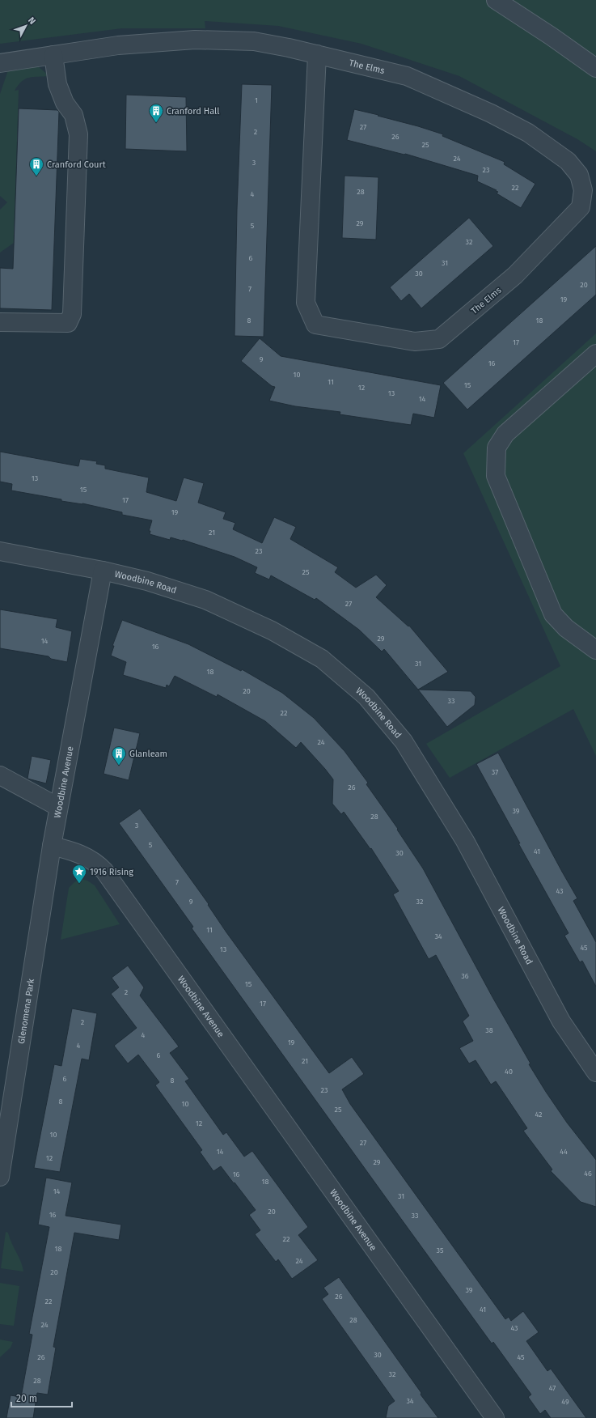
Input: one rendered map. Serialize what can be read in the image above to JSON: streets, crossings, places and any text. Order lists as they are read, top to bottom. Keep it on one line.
{"streets":{"street":["The Elms","Woodbine Road","Woodbine Avenue","Glenomena Park"]},"crossings":[["Woodbine Road","Woodbine Avenue"],["Woodbine Avenue","Glenomena Park"]],"places":{"building":["Cranford Hall","Cranford Court","Glanleam"],"place":["1916 Rising"]},"house_numbers":["1","27","2","26","25","24","3","23","22","28","4","29","5","32","6","31","30","20","7","19","8","18","17","9","16","10","11","15","12","13","14","13","15","17","19","21","23","25","27","29","14","16","31","18","20","33","22","24","37","26","39","28","3","5","41","30","7","43","9","32","11","34","45","13","36","15","2","17","2","38","4","19","4","6","21","40","6","8","23","8","10","25","42","12","10","27","14","44","12","29","46","16","18","14","31","20","16","33","22","18","35","24","20","39","26","22","41","28","24","43","30","26","45","32","28","47","34","49"],"scale_bar":"20 m","north":"top right"}
